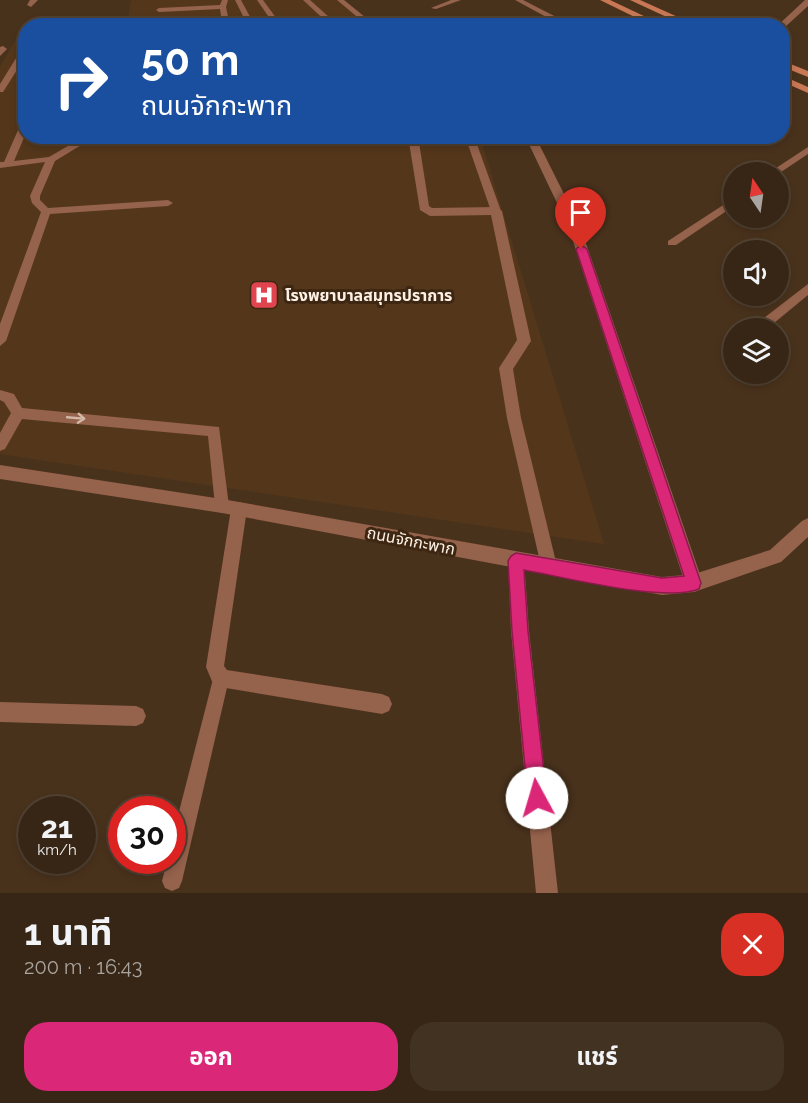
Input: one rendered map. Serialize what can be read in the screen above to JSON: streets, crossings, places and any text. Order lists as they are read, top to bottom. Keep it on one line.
{"streets":{"street":["ถนนจักกะพาก"]},"places":{"hospital":["โรงพยาบาลสมุทรปราการ"]},"north":"top","page":{"turn":["50 m","ถนนจักกะพาก"],"speed":"21 km/h","limit":"30","heading":["1 นาที","200 m · 16:43"],"buttons":["ออก","แชร์"]}}
